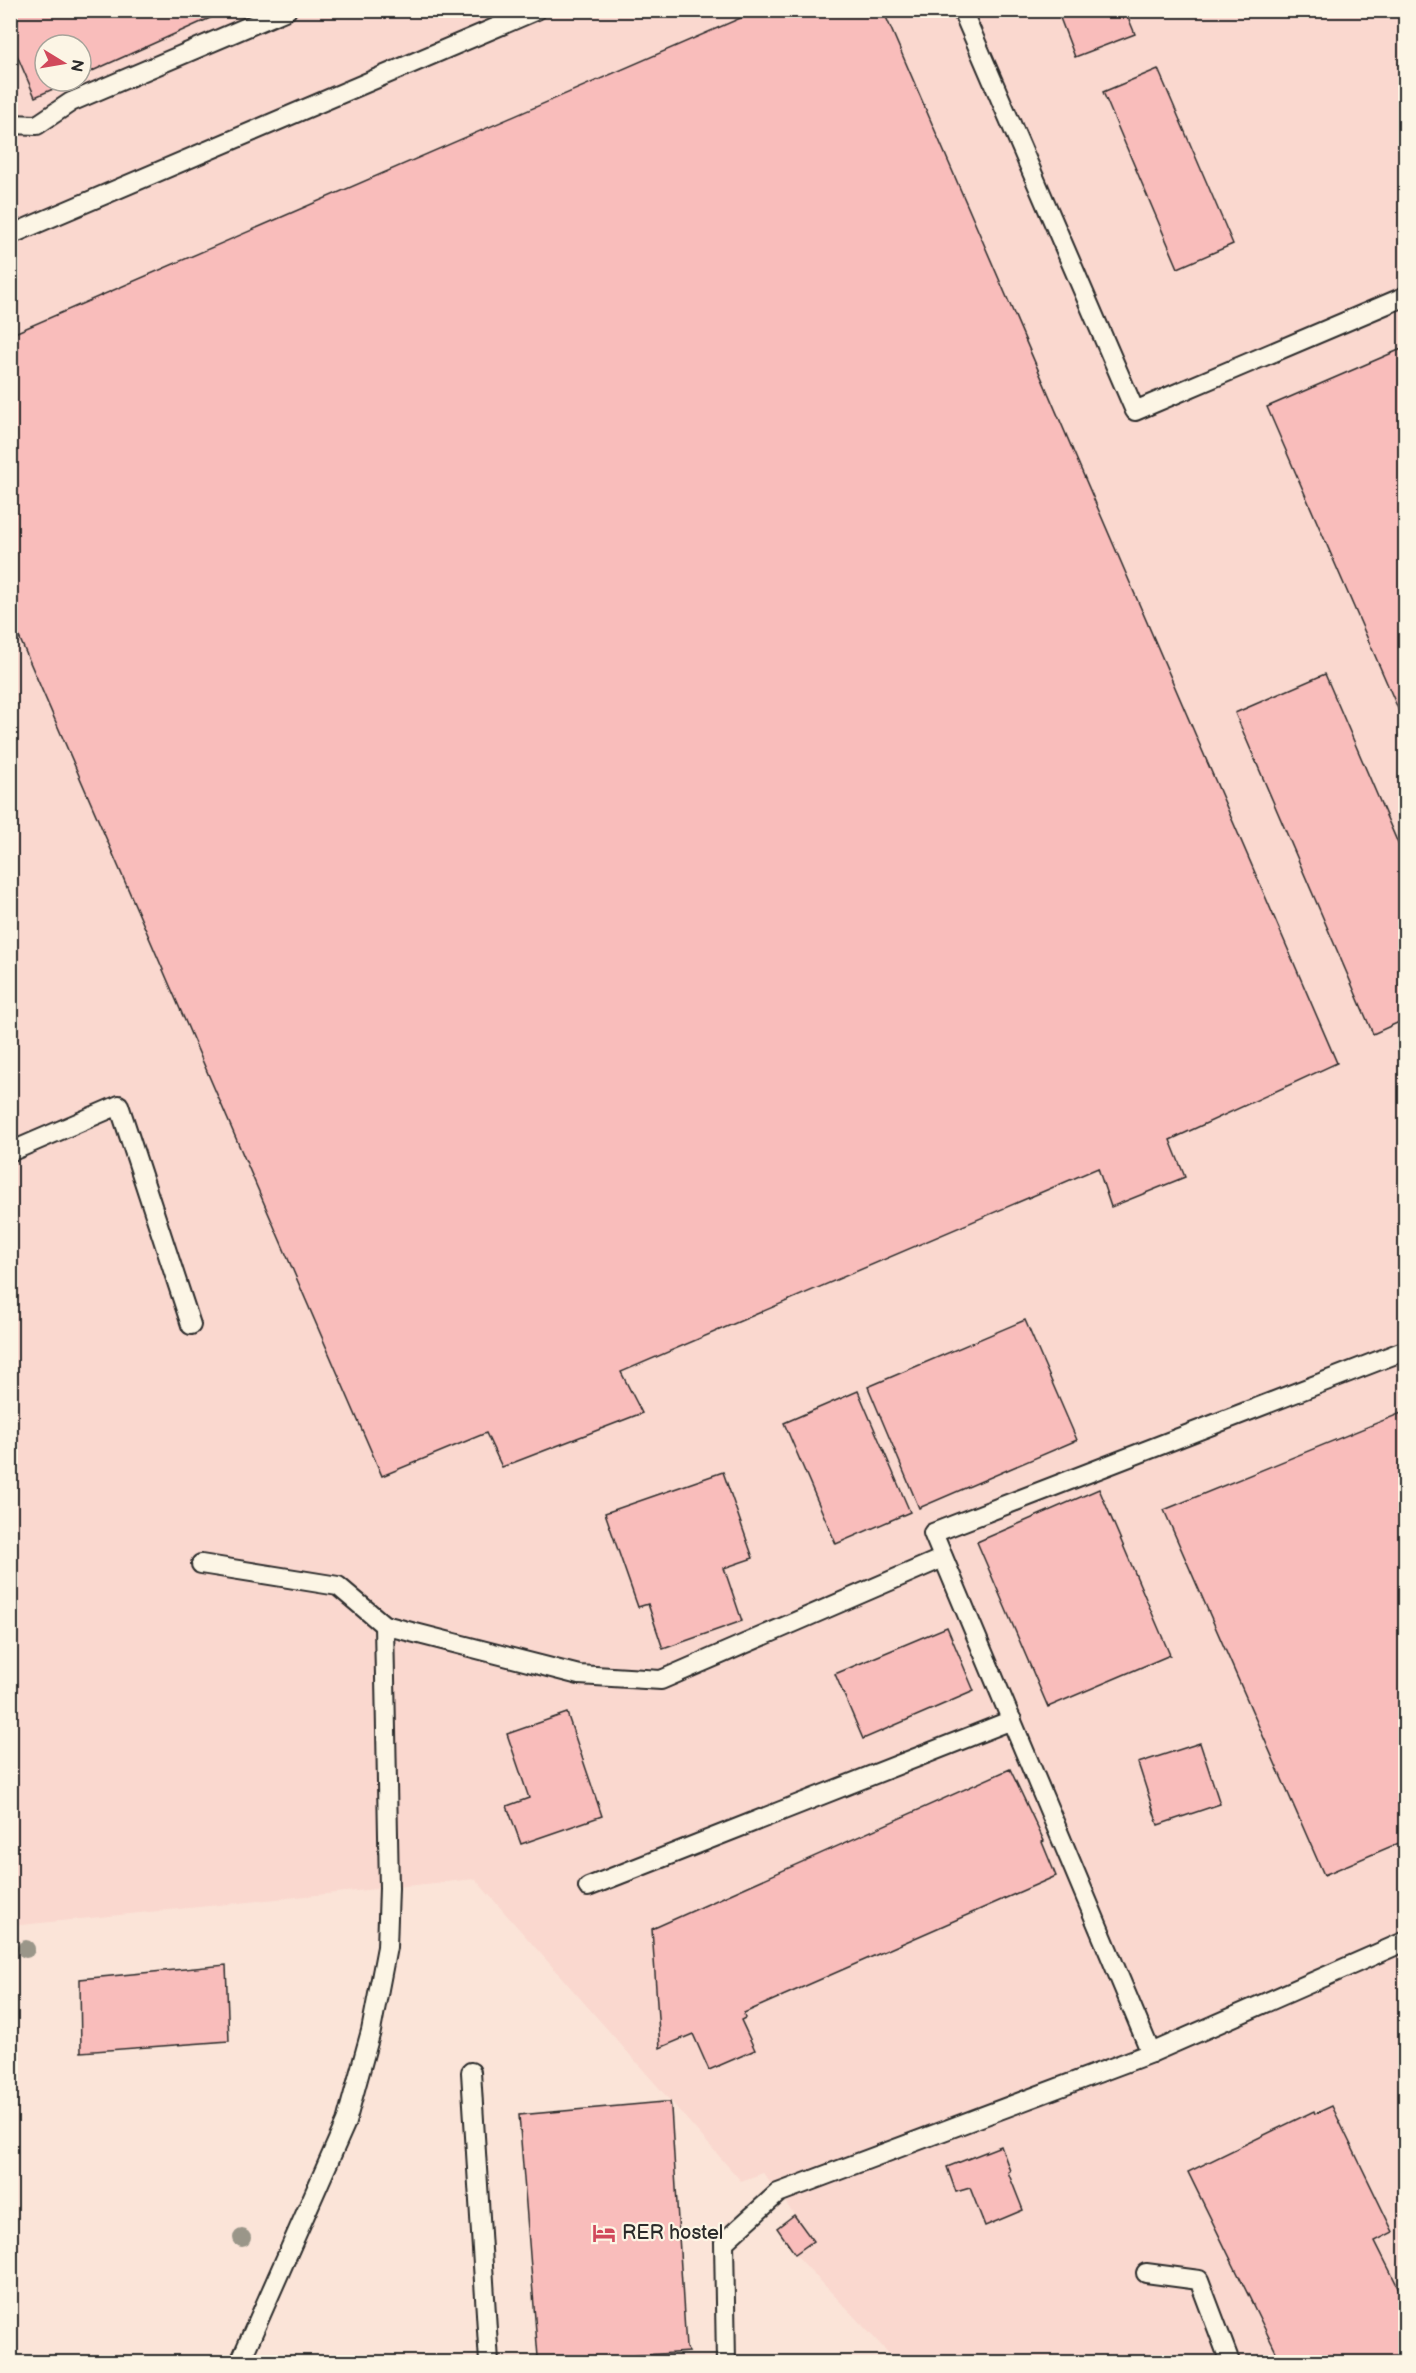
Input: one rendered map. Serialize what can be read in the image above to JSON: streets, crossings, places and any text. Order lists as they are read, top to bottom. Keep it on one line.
{"places":{"hotel":["RER hostel"]},"north":"right"}
